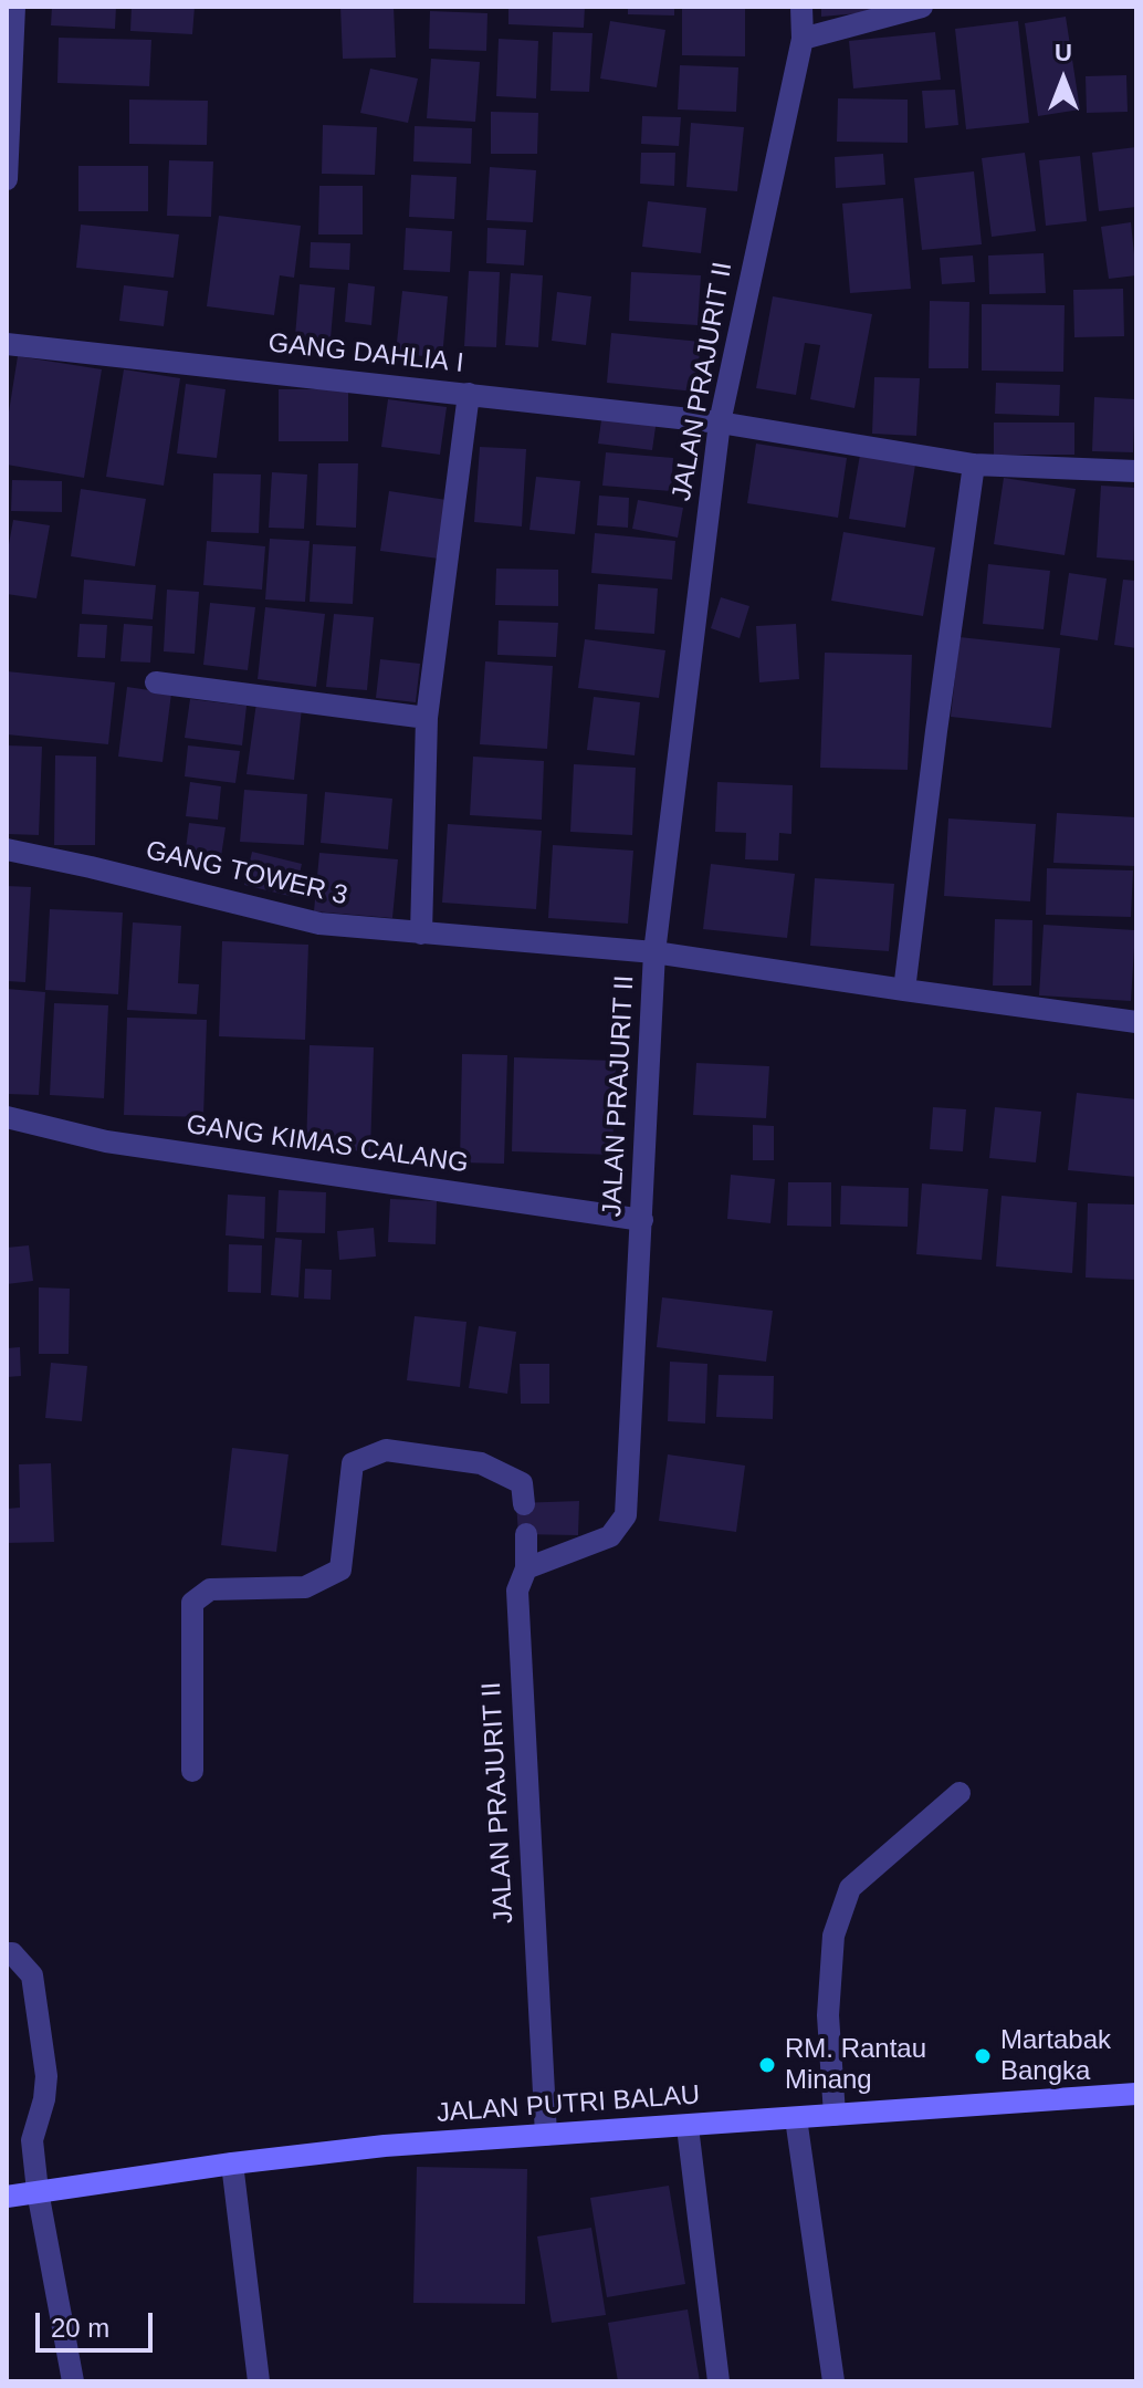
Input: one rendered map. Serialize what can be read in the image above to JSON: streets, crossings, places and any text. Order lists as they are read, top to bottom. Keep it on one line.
{"streets":{"main road":["JALAN PUTRI BALAU"],"street":["GANG DAHLIA I","JALAN PRAJURIT II","GANG TOWER 3","GANG KIMAS CALANG"]},"crossings":[["GANG DAHLIA I","JALAN PRAJURIT II"],["JALAN PRAJURIT II","GANG TOWER 3"],["JALAN PRAJURIT II","GANG KIMAS CALANG"],["JALAN PRAJURIT II","JALAN PUTRI BALAU"]],"places":["Martabak Bangka","RM. Rantau Minang"],"scale_bar":"20 m","north":"top"}
